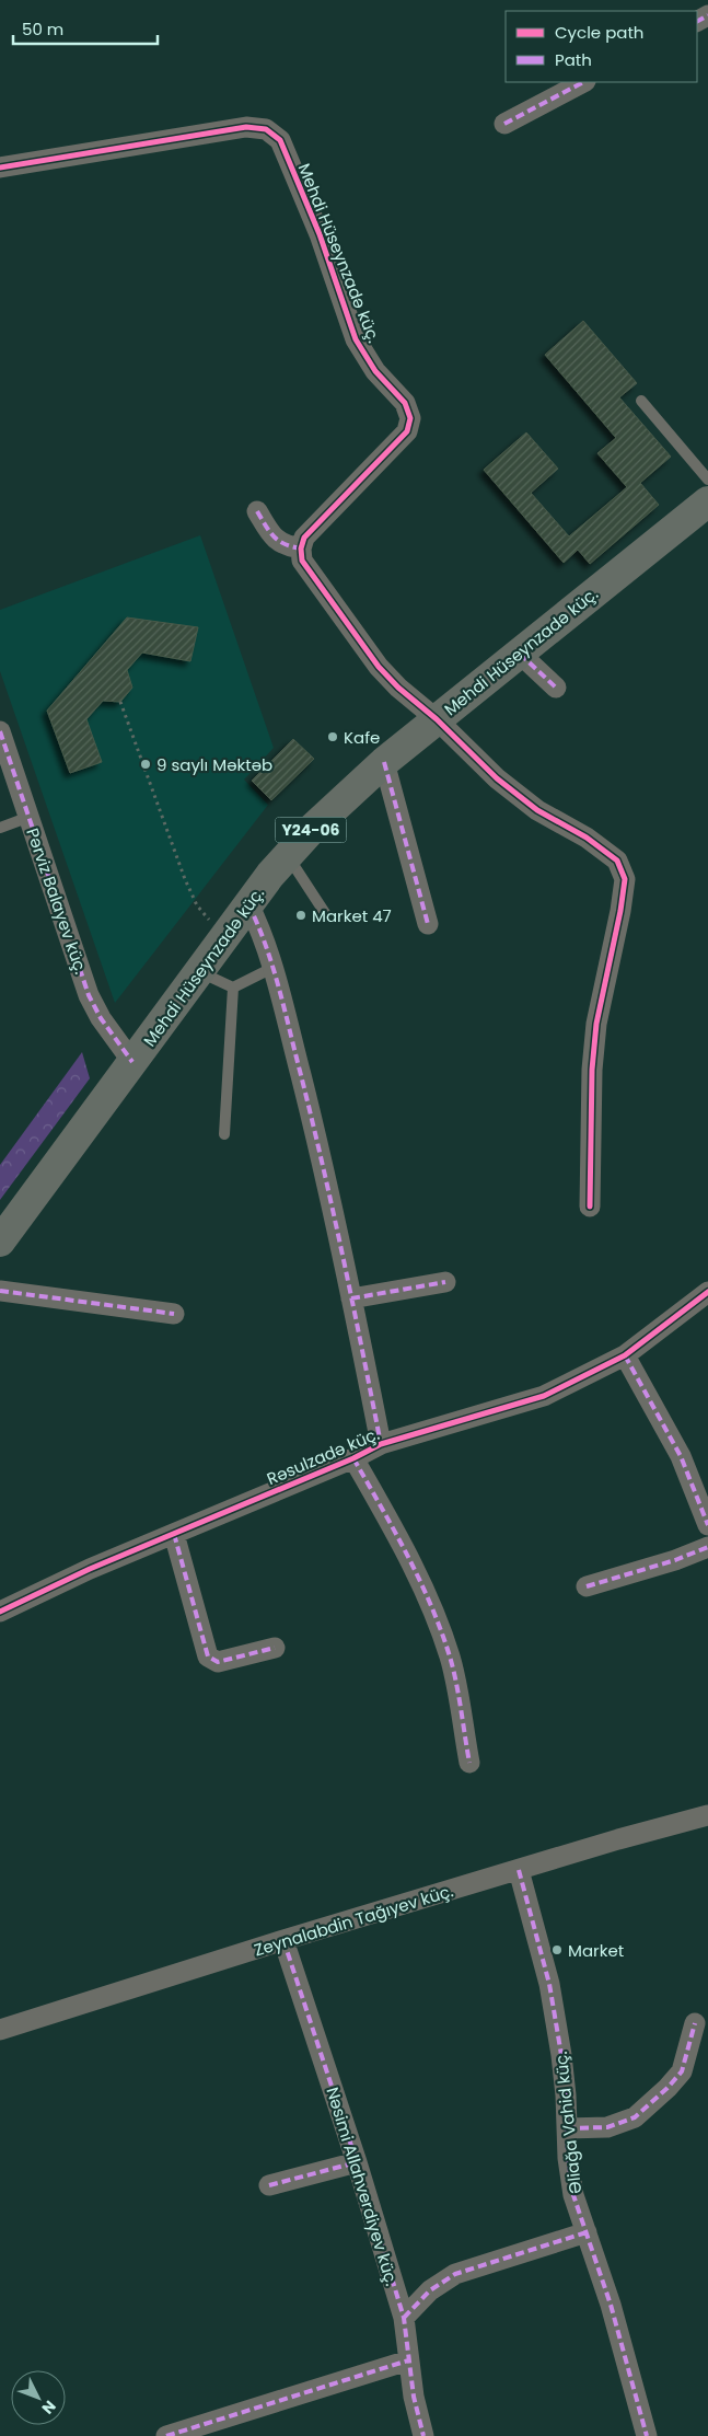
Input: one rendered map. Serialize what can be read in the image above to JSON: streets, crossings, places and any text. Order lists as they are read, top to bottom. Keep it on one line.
{"streets":{"main road":["Mehdi Hüseynzadə küç.","Y24-06"],"street":["Pərviz Balayev küç.","Rəsulzadə küç.","Zeynalabdin Tağıyev küç.","Əliağa Vahid küç.","Nəsimi Allahverdiyev küç."]},"crossings":[["Mehdi Hüseynzadə küç.","Pərviz Balayev küç."],["Zeynalabdin Tağıyev küç.","Əliağa Vahid küç."],["Zeynalabdin Tağıyev küç.","Nəsimi Allahverdiyev küç."]],"places":["Kafe","9 saylı Məktəb","Market 47","Market"],"legend":["Cycle path","Path"],"scale_bar":"50 m","north":"bottom right"}
